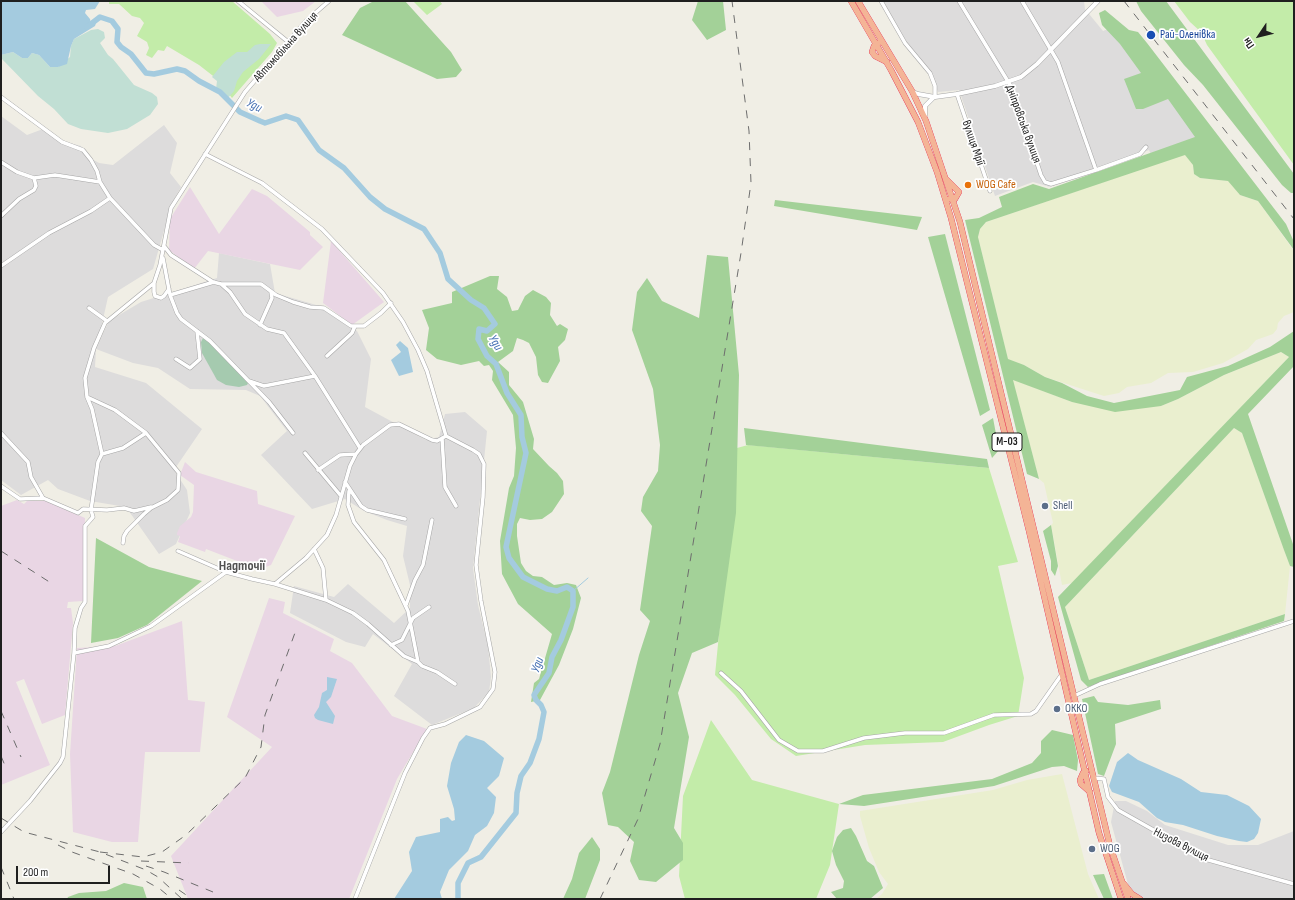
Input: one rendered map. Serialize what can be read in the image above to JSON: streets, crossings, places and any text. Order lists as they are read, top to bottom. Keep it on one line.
{"streets":{"highway":["М-03"],"street":["Автомобільна вулиця","Дніпровська вулиця","вулиця Мрії","Низова вулиця"]},"crossings":[["М-03","Низова вулиця"]],"districts":["Надточії"],"water":["Уди"],"places":["Рай-Оленівка","WOG Cafe","Shell","ОККО","WOG"],"scale_bar":"200 m","north":"bottom left"}
